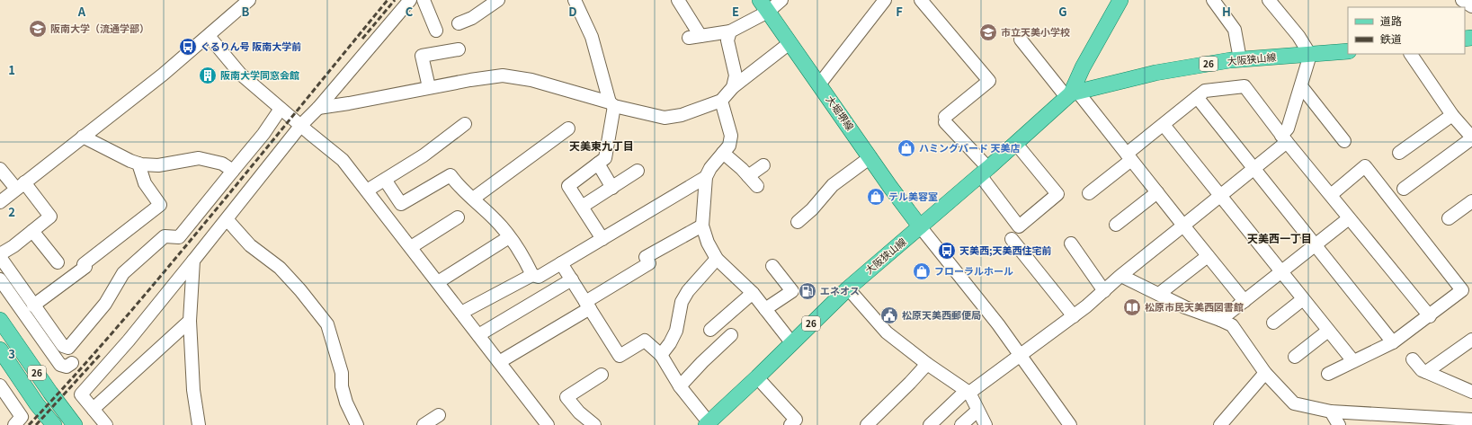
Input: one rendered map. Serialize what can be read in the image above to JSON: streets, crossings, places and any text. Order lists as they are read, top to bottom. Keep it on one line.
{"streets":{"main road":["大阪狭山線","26","大堀堺線"]},"crossings":[["大阪狭山線","大堀堺線"]],"districts":["天美東九丁目","天美西一丁目"],"places":{"school or university":["阪南大学（流通学部）","市立天美小学校"],"bus stop":["ぐるりん号 阪南大学前","天美西;天美西住宅前"],"building":["阪南大学同窓会館"],"shop":["ハミングバード 天美店","テル美容室","フローラルホール"],"fuel station":["エネオス"],"library":["松原市民天美西図書館"],"public building":["松原天美西郵便局"]},"legend":["道路","鉄道"],"grid":{"columns":["A","B","C","D","E","F","G","H"],"rows":["1","2","3"]}}
